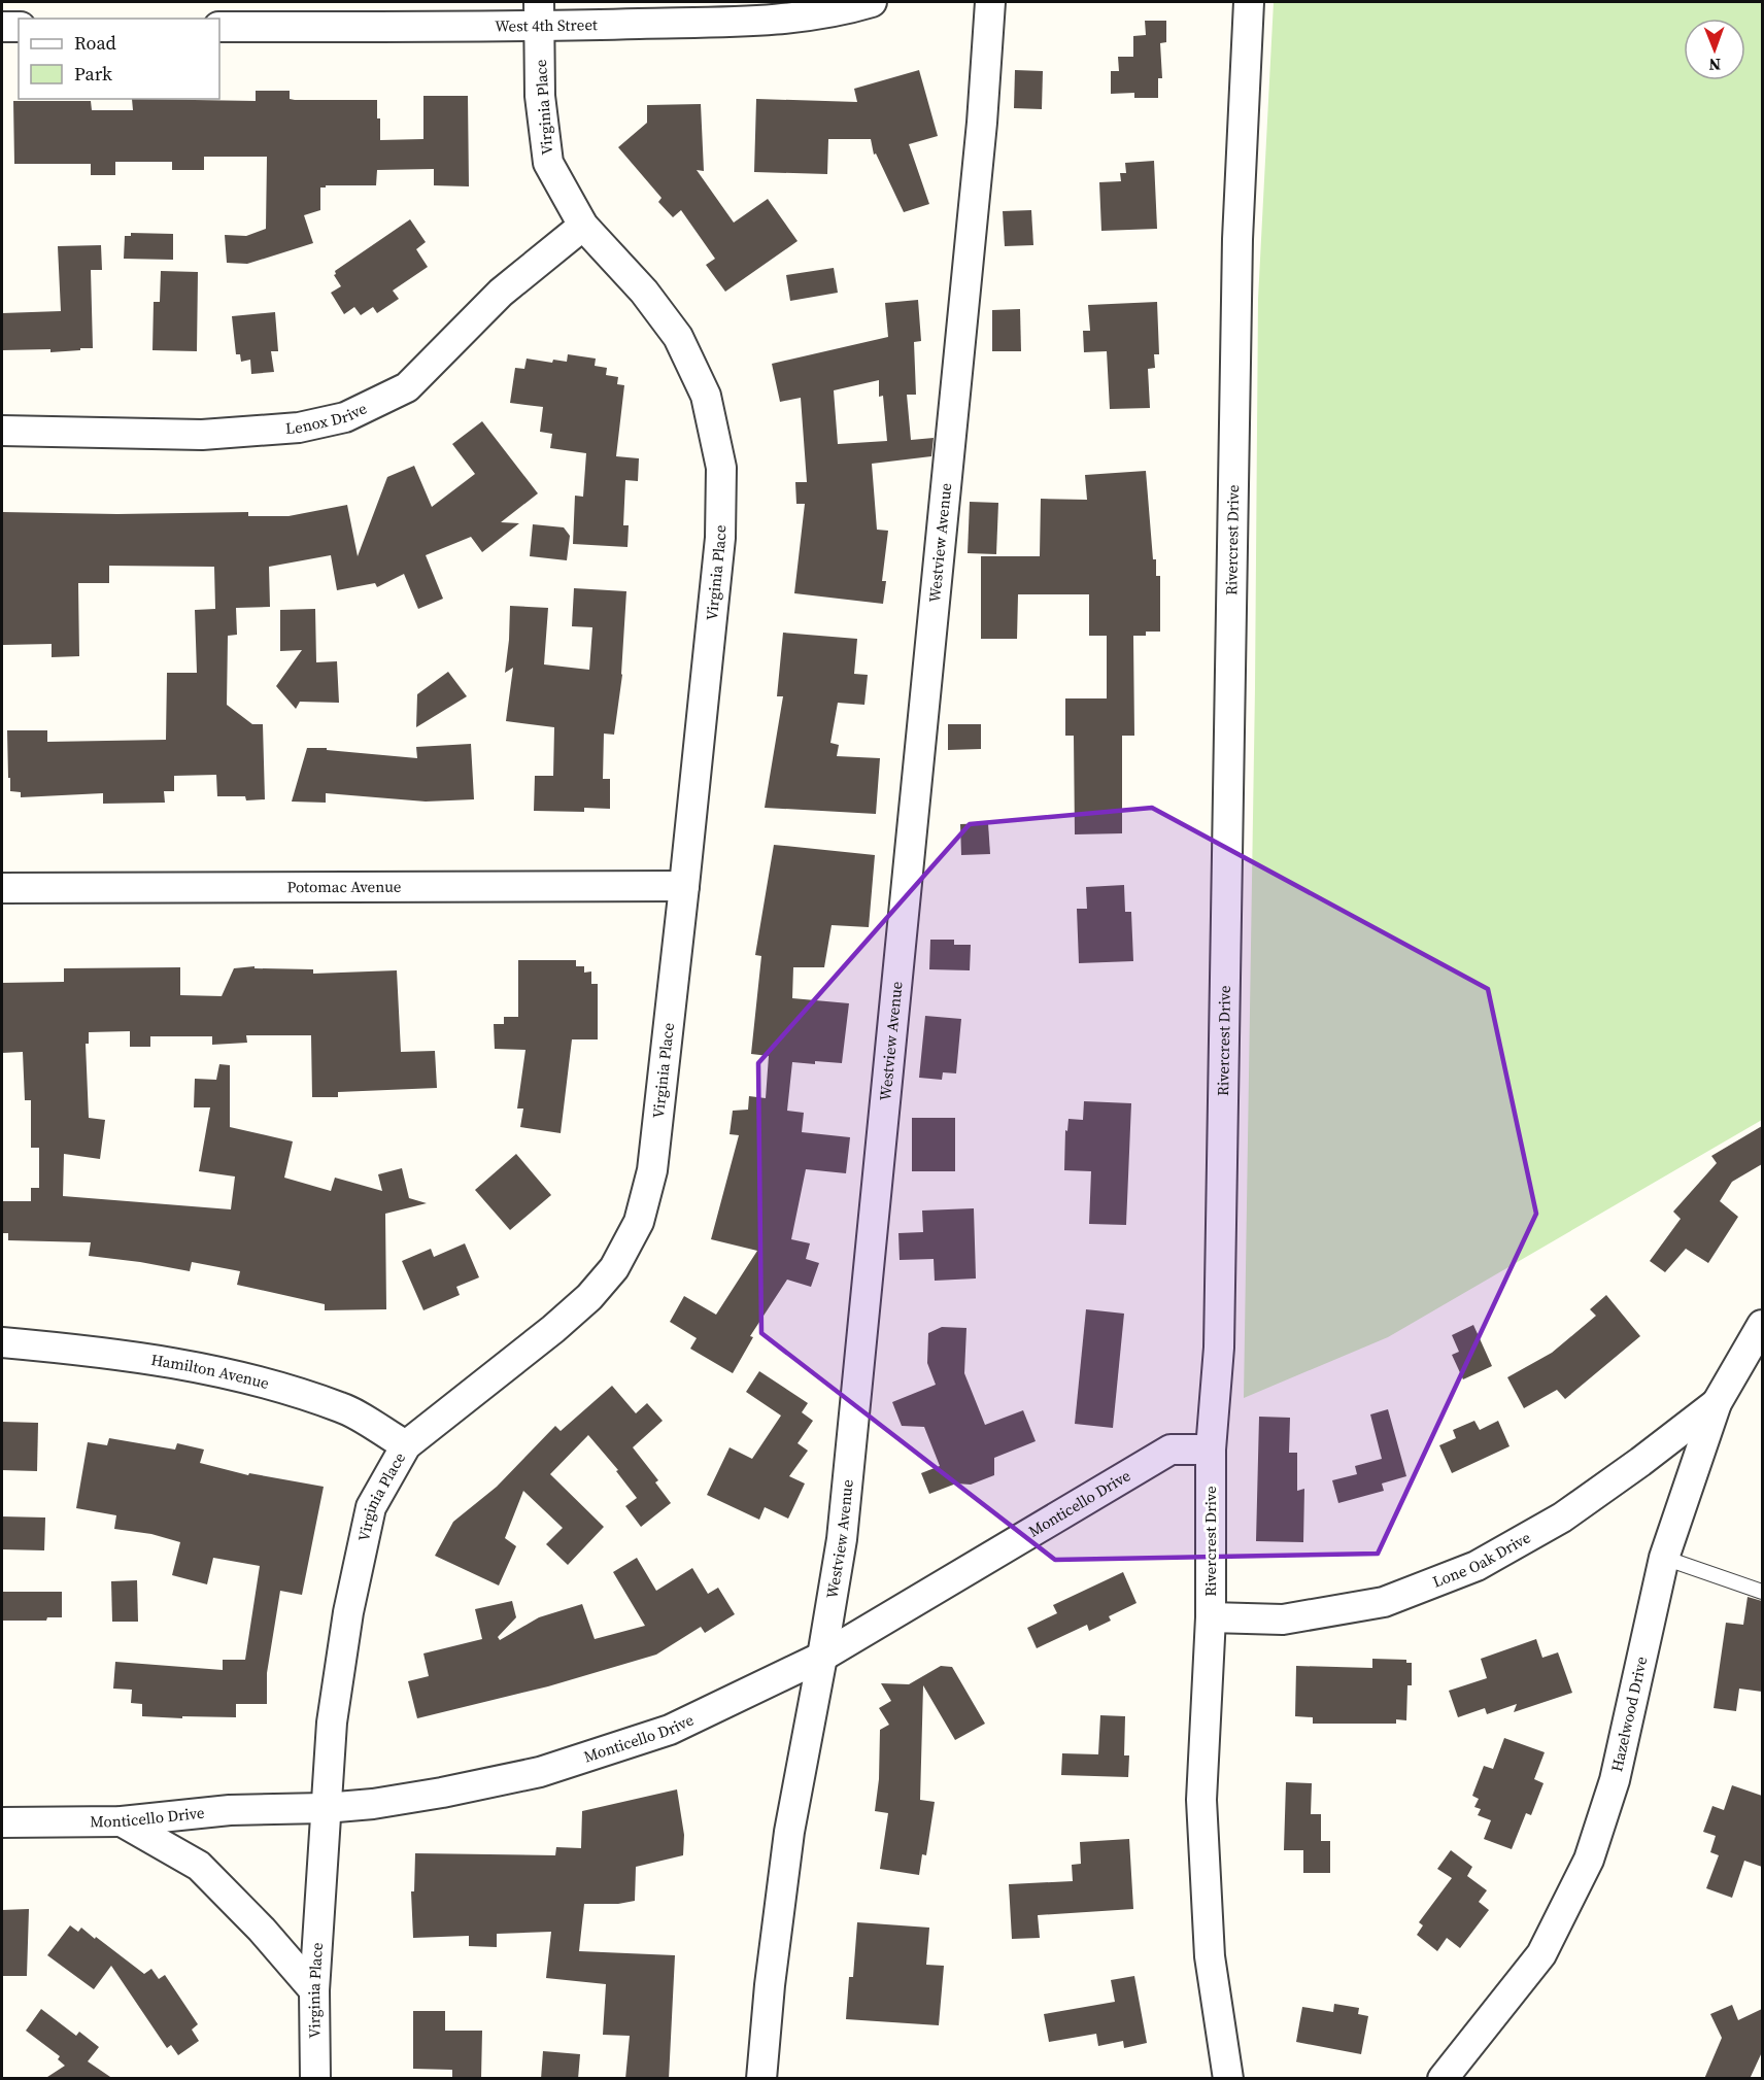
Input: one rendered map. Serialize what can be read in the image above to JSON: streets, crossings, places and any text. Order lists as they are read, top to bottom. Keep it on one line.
{"streets":{"street":["West 4th Street","Virginia Place","Lenox Drive","Rivercrest Drive","Westview Avenue","Potomac Avenue","Hamilton Avenue","Monticello Drive","Lone Oak Drive","Hazelwood Drive"]},"crossings":[["West 4th Street","Virginia Place"],["Virginia Place","Lenox Drive"],["Virginia Place","Potomac Avenue"],["Virginia Place","Hamilton Avenue"],["Virginia Place","Monticello Drive"],["Rivercrest Drive","Monticello Drive"],["Rivercrest Drive","Lone Oak Drive"],["Westview Avenue","Monticello Drive"],["Lone Oak Drive","Hazelwood Drive"]],"legend":["Road","Park"],"north":"bottom"}
